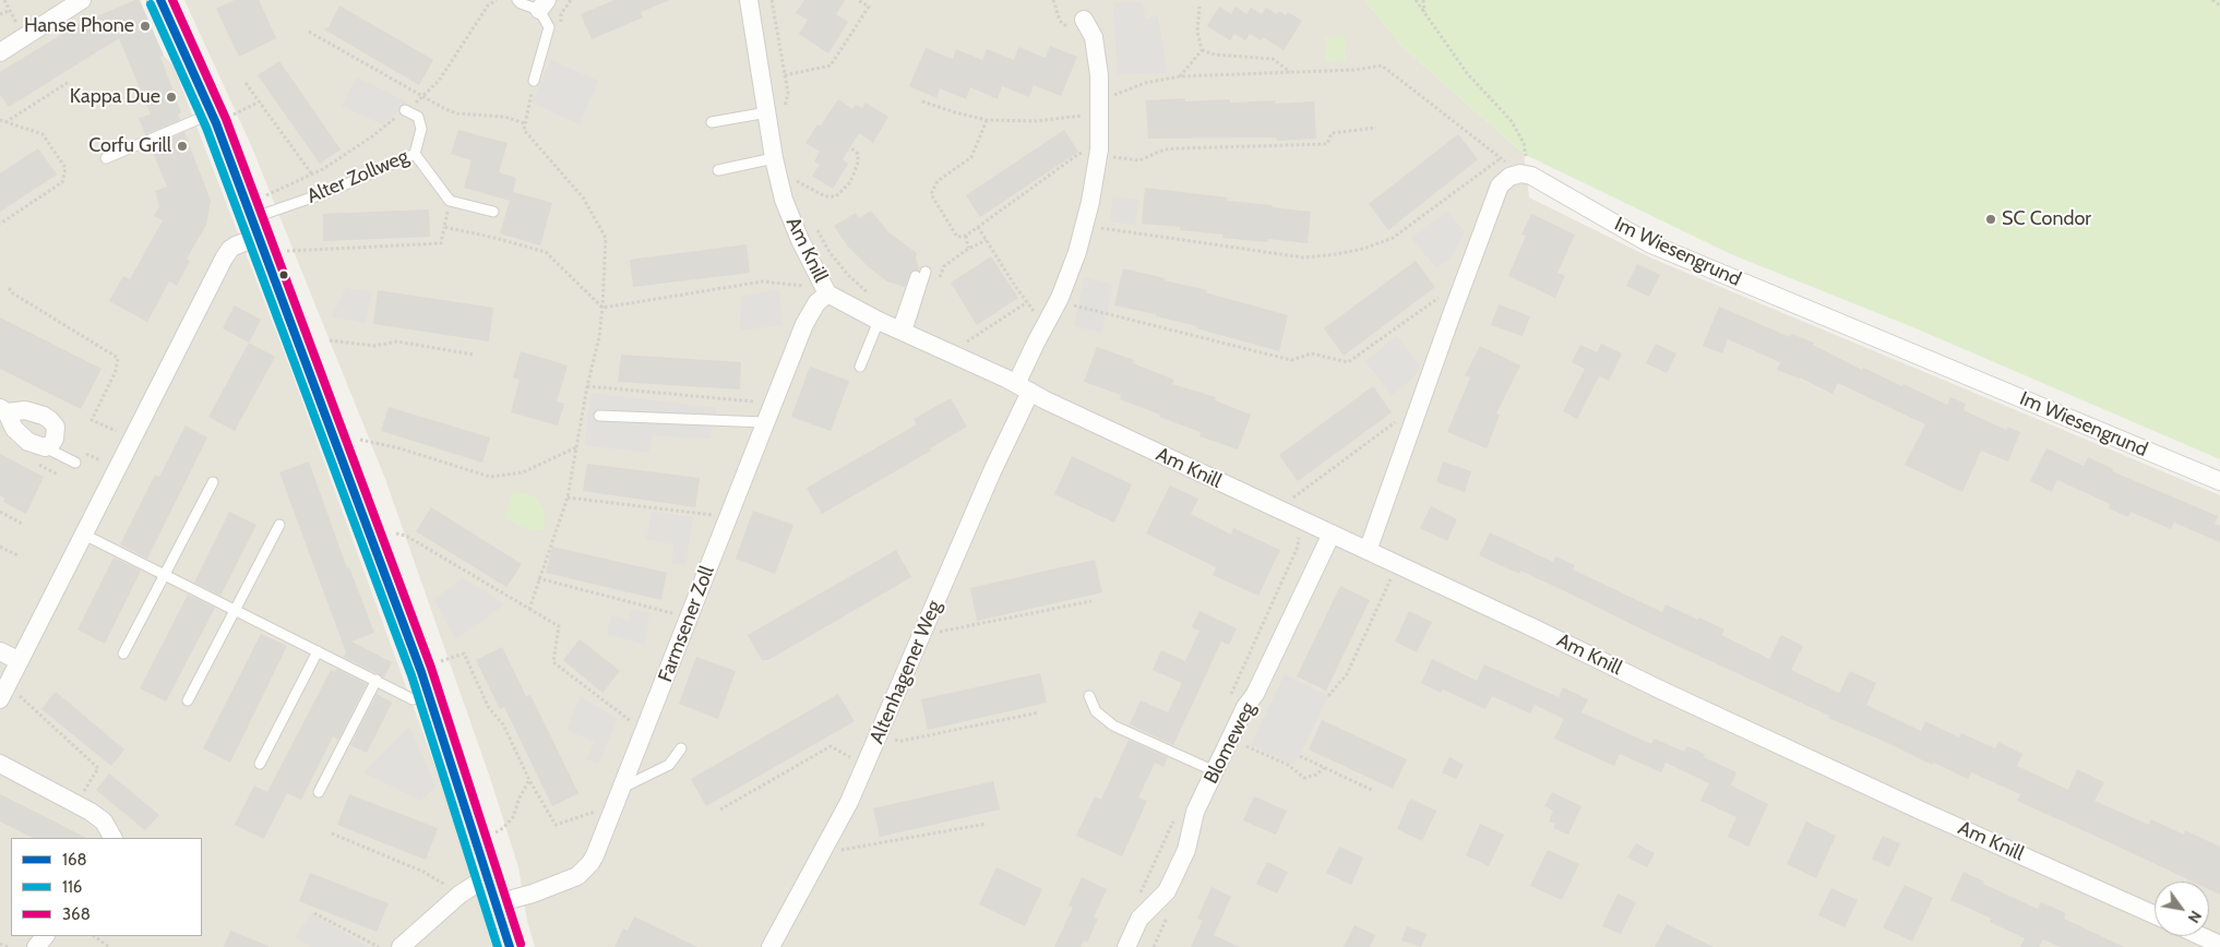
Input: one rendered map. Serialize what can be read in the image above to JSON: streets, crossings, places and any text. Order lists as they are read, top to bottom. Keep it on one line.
{"streets":{"street":["Am Knill","Im Wiesengrund","Farmsener Zoll","Altenhagener Weg","Blomeweg"],"lane":["Alter Zollweg"]},"crossings":[["Am Knill","Farmsener Zoll"],["Am Knill","Altenhagener Weg"],["Am Knill","Blomeweg"]],"places":["Hanse Phone","Kappa Due","Corfu Grill","SC Condor"],"lines":["transit line 168","transit line 368","transit line 116"],"legend":["168","116","368"],"north":"bottom right"}
